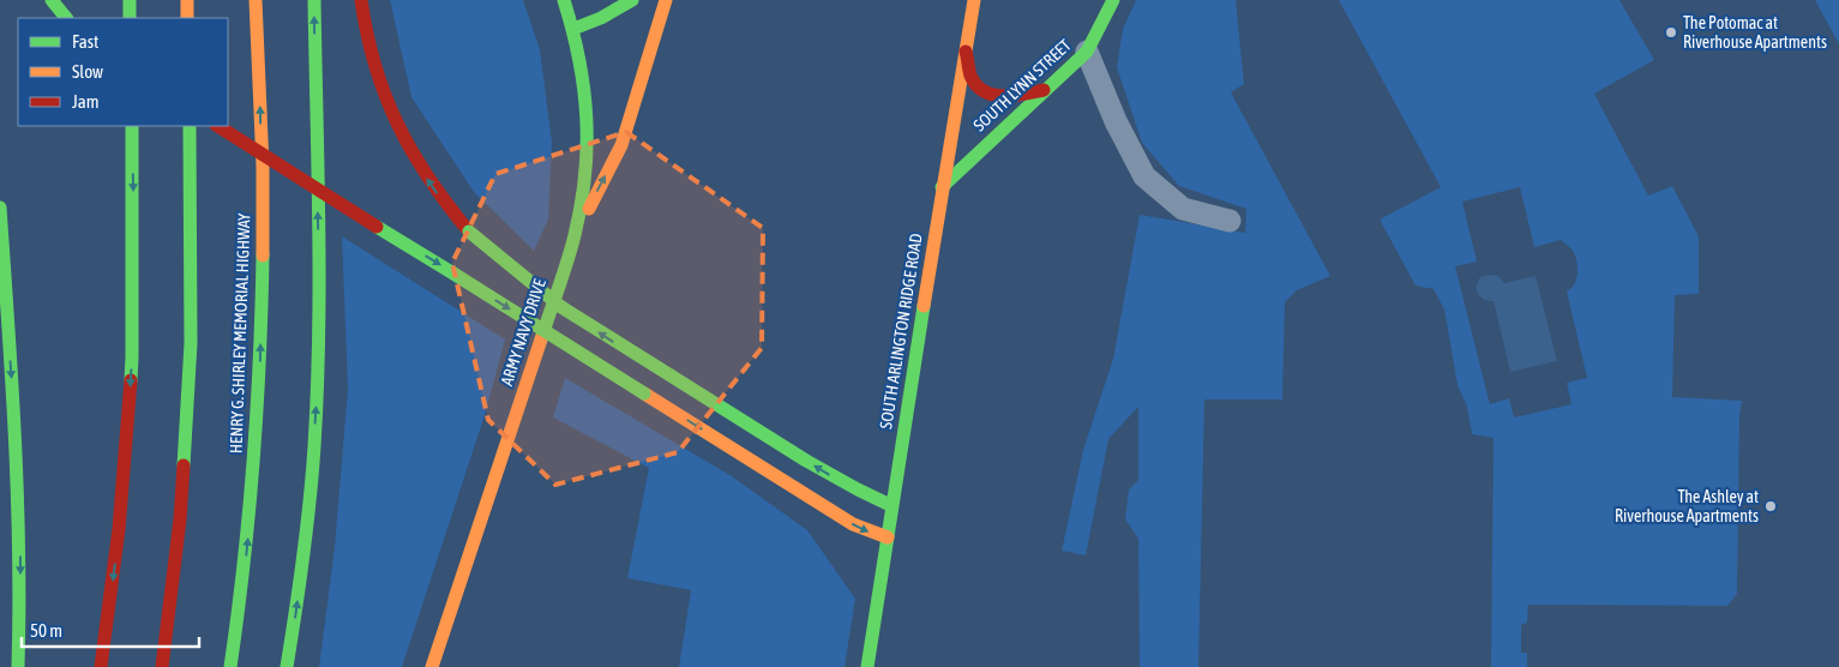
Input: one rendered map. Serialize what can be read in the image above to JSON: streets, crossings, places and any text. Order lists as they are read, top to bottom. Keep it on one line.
{"streets":{"main road":["SOUTH LYNN STREET","SOUTH ARLINGTON RIDGE ROAD","ARMY NAVY DRIVE","HENRY G. SHIRLEY MEMORIAL HIGHWAY"]},"crossings":[["SOUTH LYNN STREET","SOUTH ARLINGTON RIDGE ROAD"]],"places":["The Potomac at Riverhouse Apartments","The Ashley at Riverhouse Apartments"],"legend":["Fast","Slow","Jam"],"scale_bar":"50 m"}
